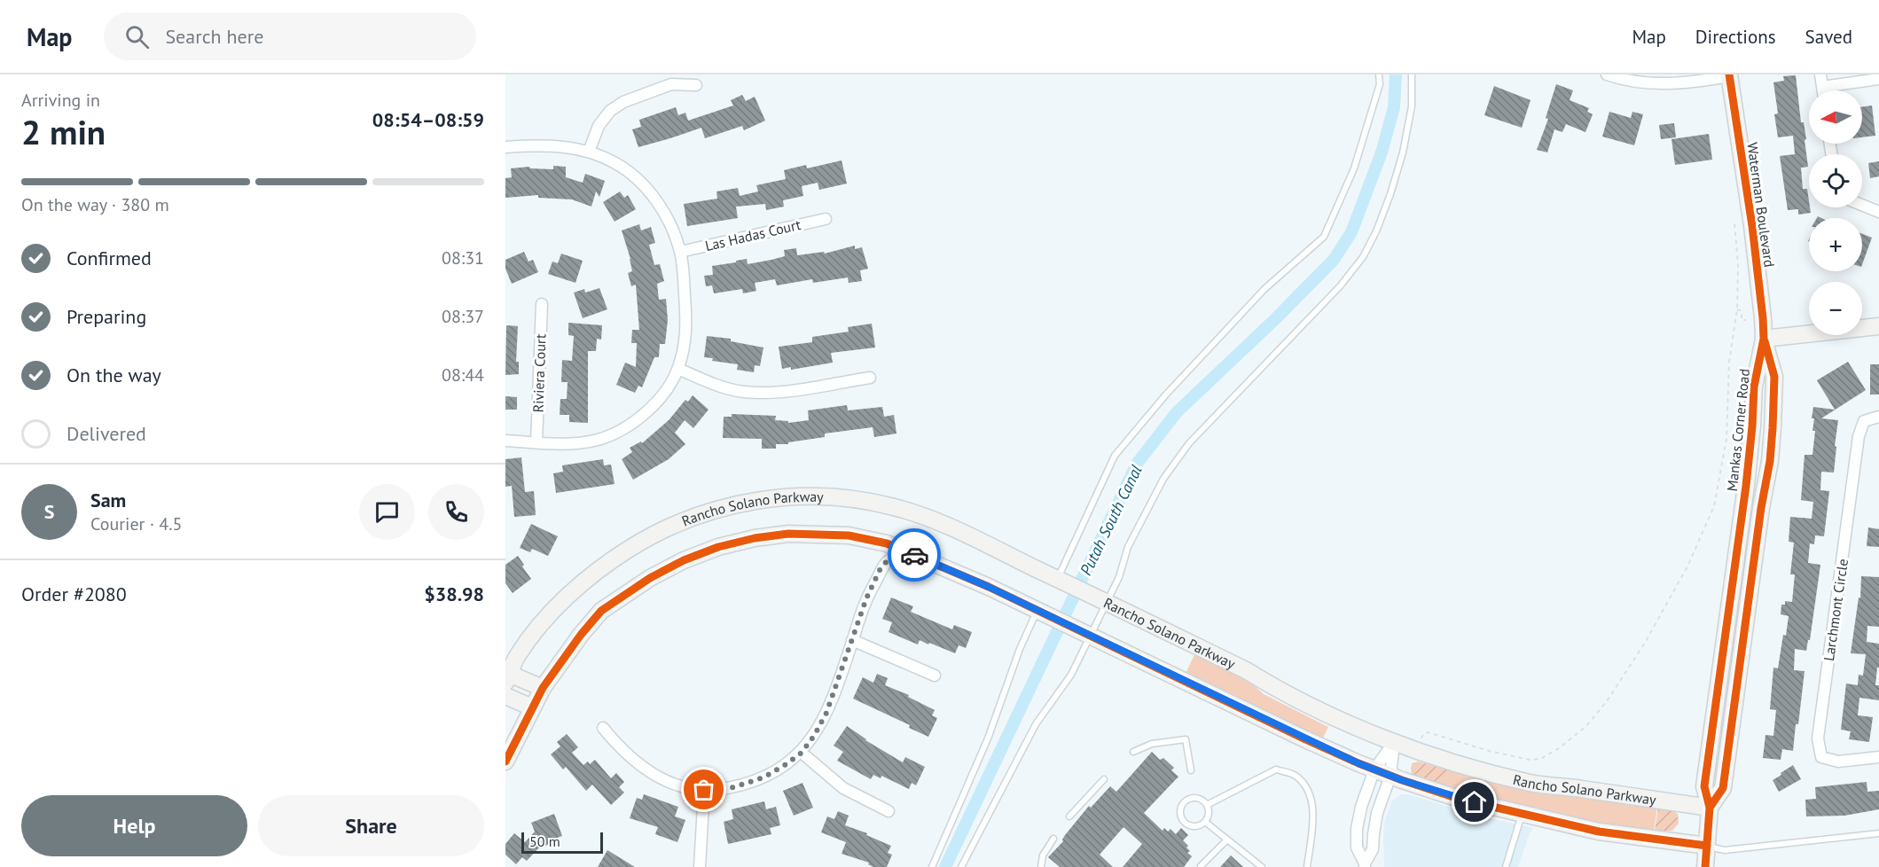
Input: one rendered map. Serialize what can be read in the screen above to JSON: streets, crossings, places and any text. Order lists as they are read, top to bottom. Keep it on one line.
{"streets":{"street":["Waterman Boulevard","Las Hadas Court","Riviera Court","Mankas Corner Road","Rancho Solano Parkway","Larchmont Circle"]},"crossings":[["Waterman Boulevard","Mankas Corner Road"],["Mankas Corner Road","Rancho Solano Parkway"]],"water":["Putah South Canal"],"scale_bar":"50 m","north":"left","page":{"header":"Map","search":"Search here","nav":["Map","Directions","Saved"],"heading":["2 min","Arriving in","08:54–08:59"],"panel":["Sam","Courier · 4.5","Order #2080","$38.98"],"map_buttons":["+","−"],"bar":"On the way · 380 m","list":[["Confirmed","08:31"],["Preparing","08:37"],["On the way","08:44"],"Delivered"],"round":"S","buttons":["Help","Share"],"scale":"50 m"}}
